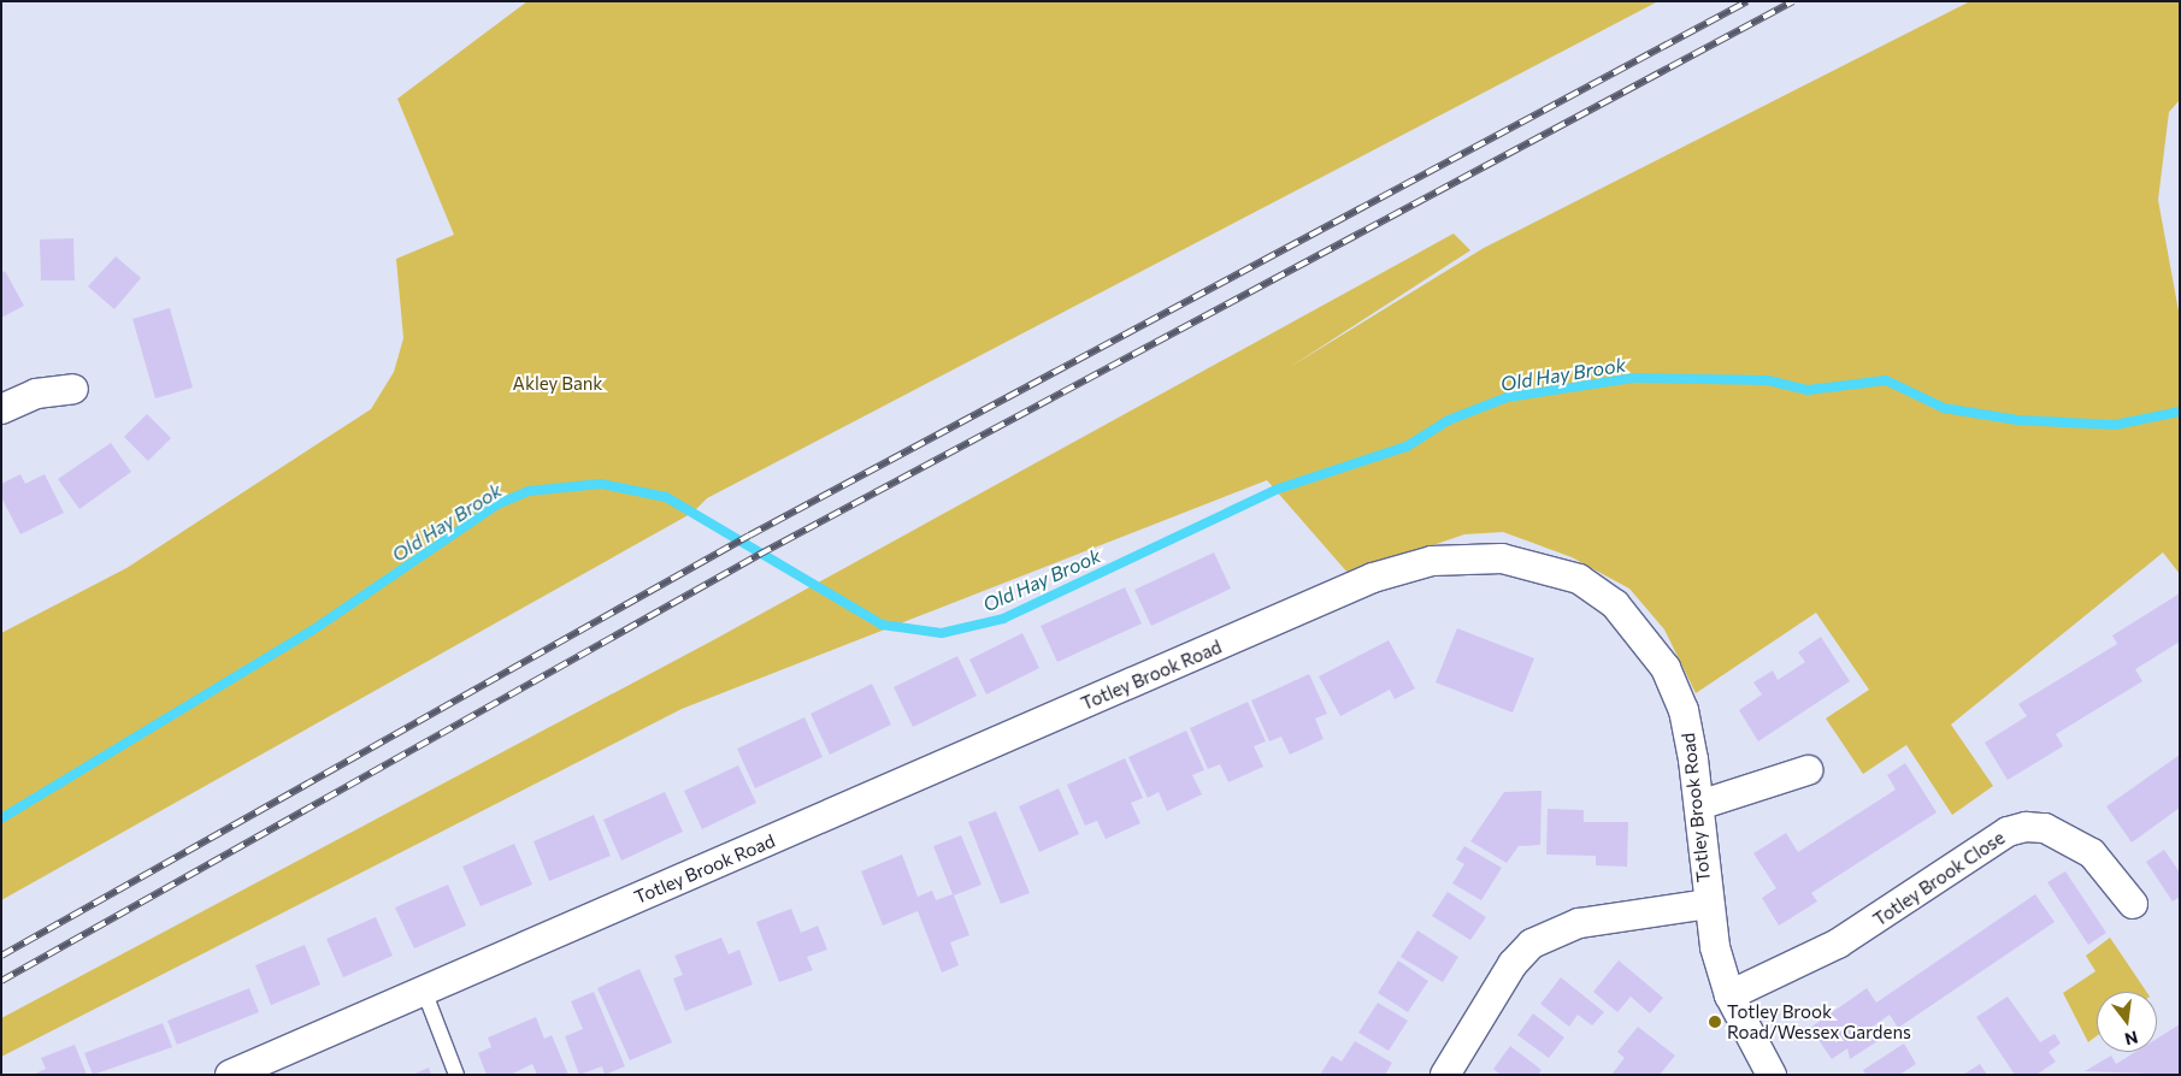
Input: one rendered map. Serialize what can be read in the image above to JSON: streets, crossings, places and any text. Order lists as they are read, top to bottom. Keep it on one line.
{"streets":{"street":["Totley Brook Road","Totley Brook Close"]},"crossings":[["Totley Brook Road","Totley Brook Close"]],"water":["Old Hay Brook"],"parks":["Akley Bank"],"places":["Totley Brook Road/Wessex Gardens"],"north":"bottom"}
